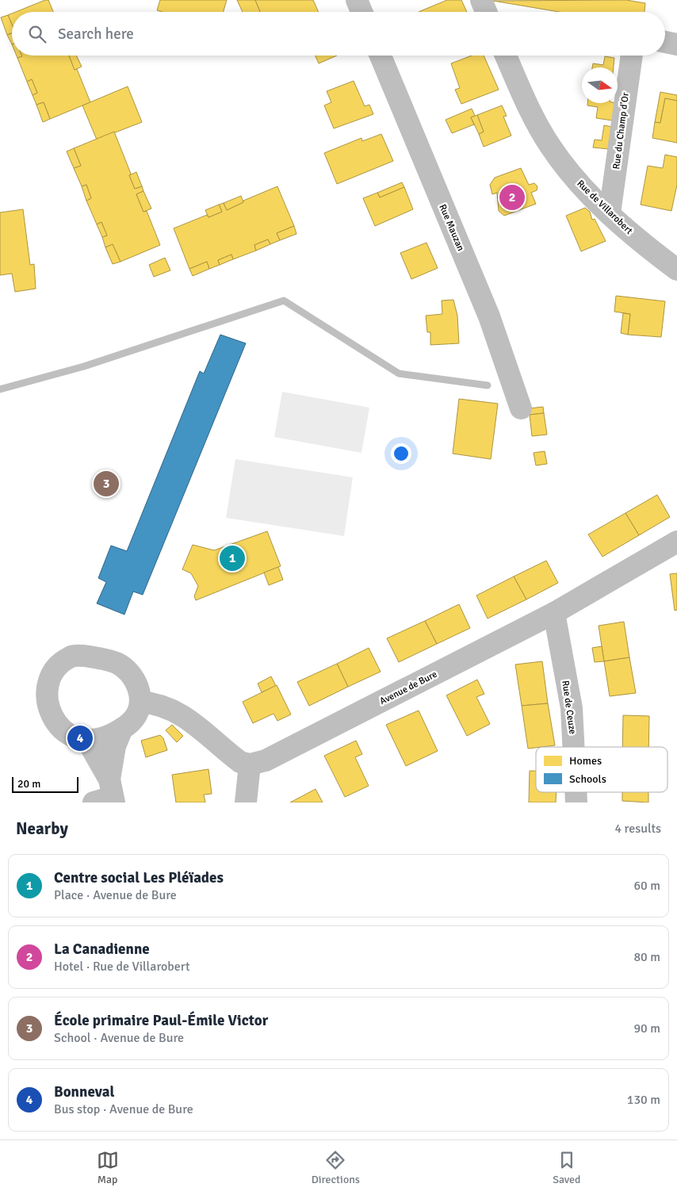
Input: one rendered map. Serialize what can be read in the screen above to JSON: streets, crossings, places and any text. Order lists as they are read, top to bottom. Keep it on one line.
{"streets":{"street":["Rue du Champ d'Or","Rue de Villarobert","Rue Mauzan","Avenue de Bure","Rue de Ceuze"]},"crossings":[["Rue du Champ d'Or","Rue de Villarobert"],["Avenue de Bure","Rue de Ceuze"]],"legend":["Homes","Schools"],"scale_bar":"20 m","north":"right","page":{"search":"Search here","pins":["2","3","1","4"],"scale":"20 m","heading":["Nearby","4 results"],"list":[{"mark":"1","name":"Centre social Les Pléïades","note":"Place · Avenue de Bure","value":"60 m"},{"mark":"2","name":"La Canadienne","note":"Hotel · Rue de Villarobert","value":"80 m"},{"mark":"3","name":"École primaire Paul-Émile Victor","note":"School · Avenue de Bure","value":"90 m"},{"mark":"4","name":"Bonneval","note":"Bus stop · Avenue de Bure","value":"130 m"}],"nav":["Map","Directions","Saved"]}}
